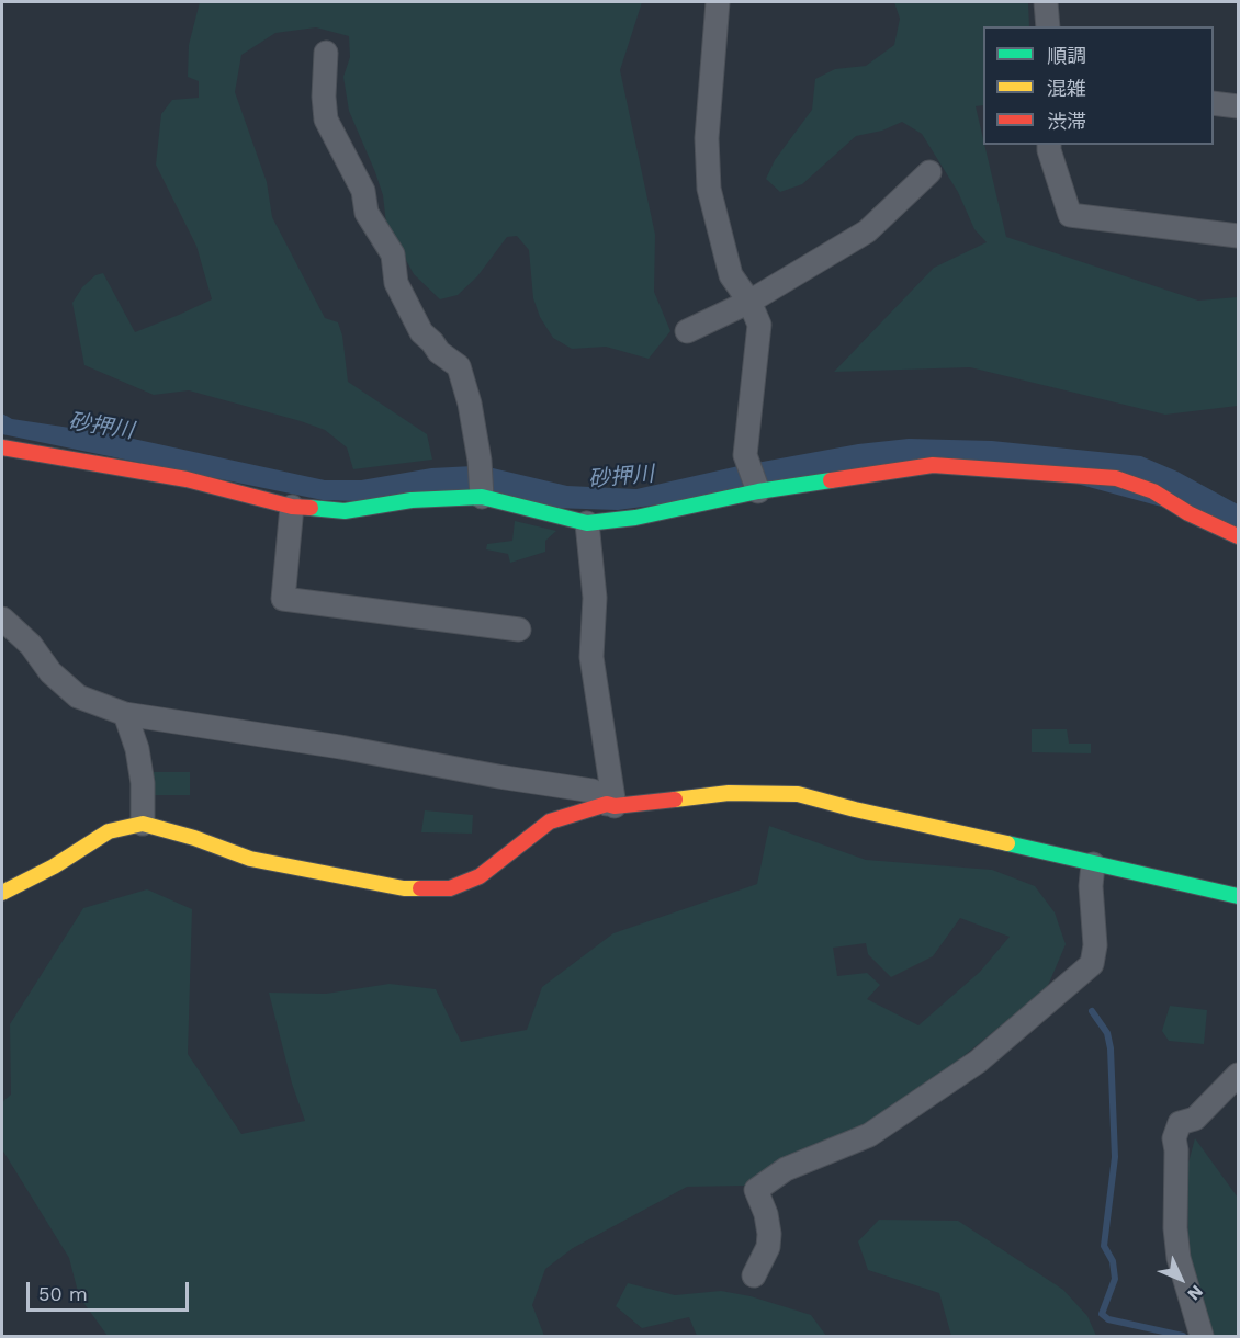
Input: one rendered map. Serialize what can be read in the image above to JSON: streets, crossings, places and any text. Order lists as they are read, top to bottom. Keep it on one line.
{"water":["砂押川"],"legend":["順調","混雑","渋滞"],"scale_bar":"50 m","north":"bottom right"}
